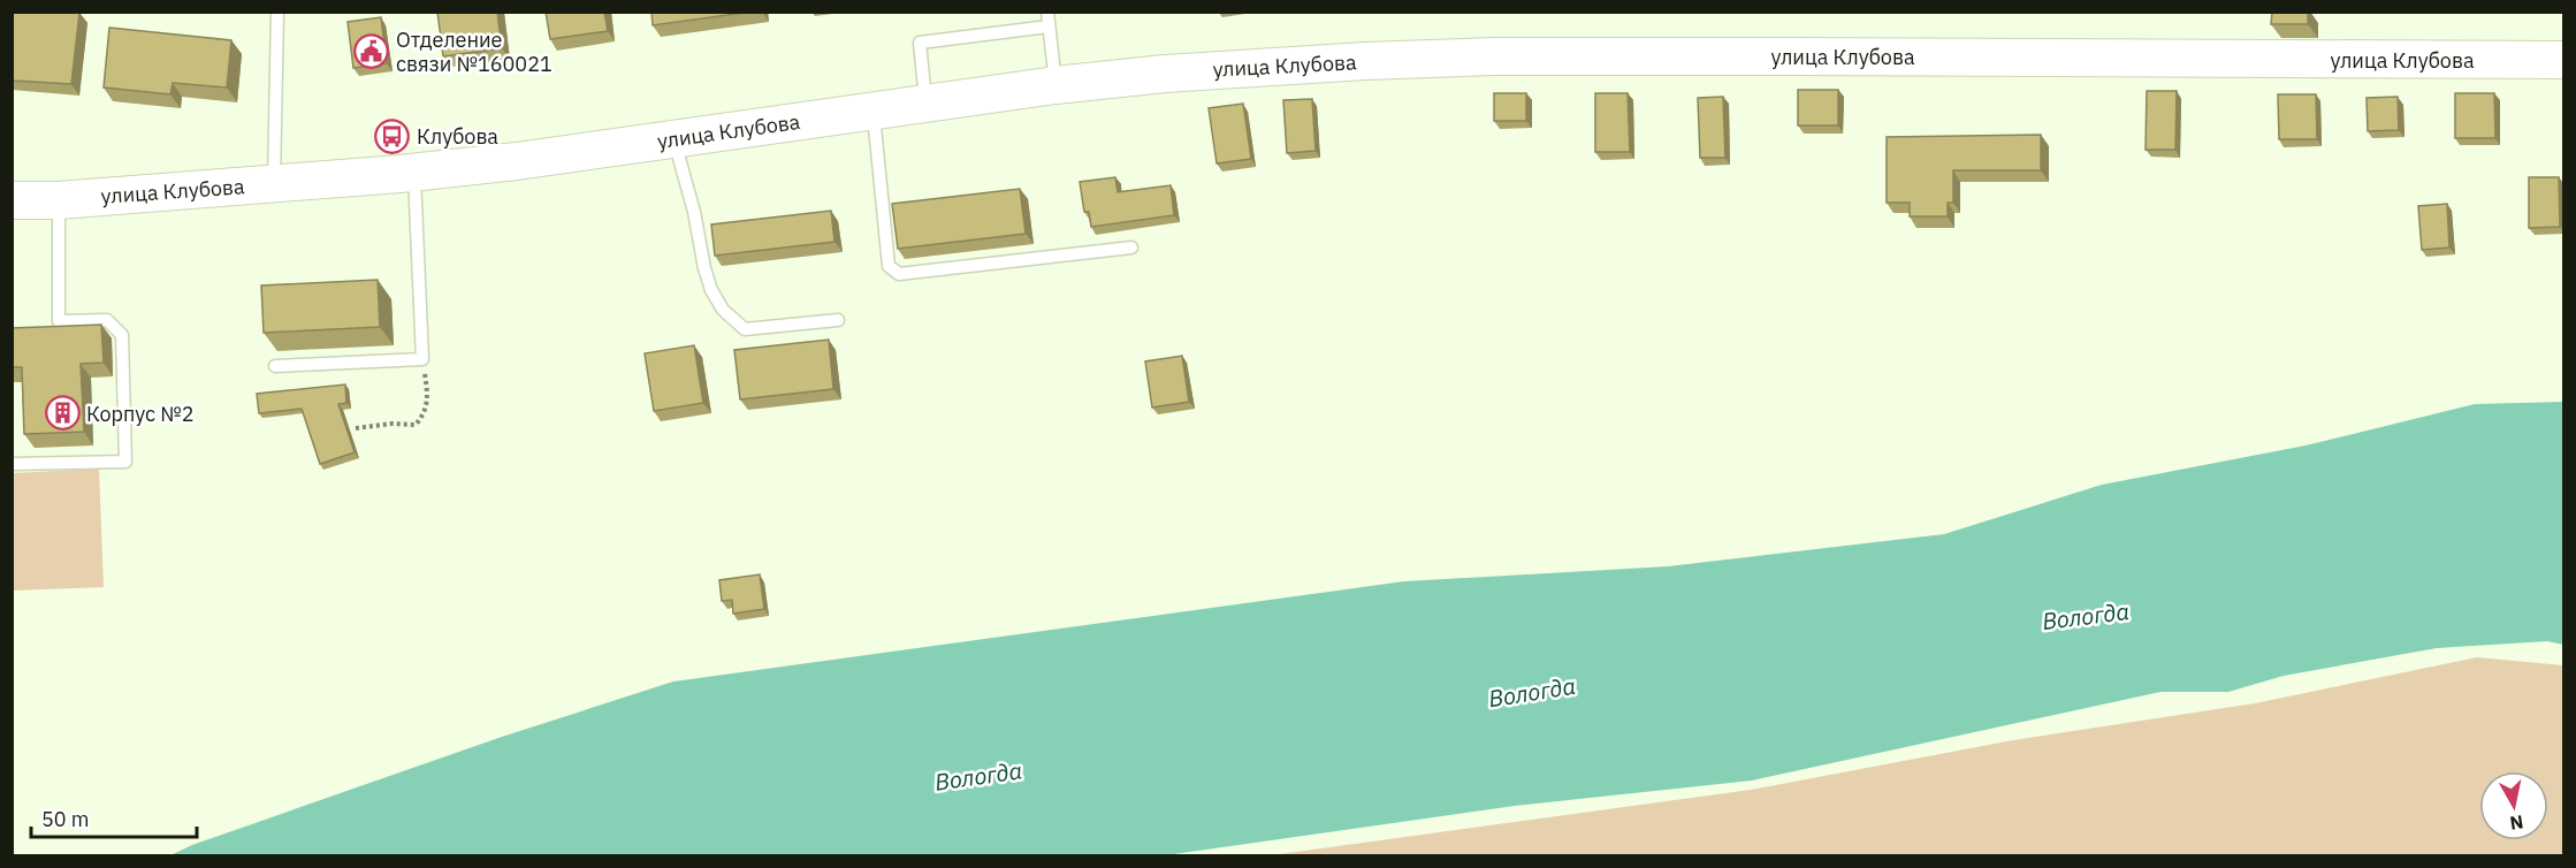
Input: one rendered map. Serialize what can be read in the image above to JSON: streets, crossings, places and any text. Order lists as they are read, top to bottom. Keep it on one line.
{"streets":{"main road":["улица Клубова"]},"water":["Вологда"],"places":{"public building":["Отделение связи №160021"],"bus stop":["Клубова"],"building":["Корпус №2"]},"scale_bar":"50 m","north":"bottom"}
